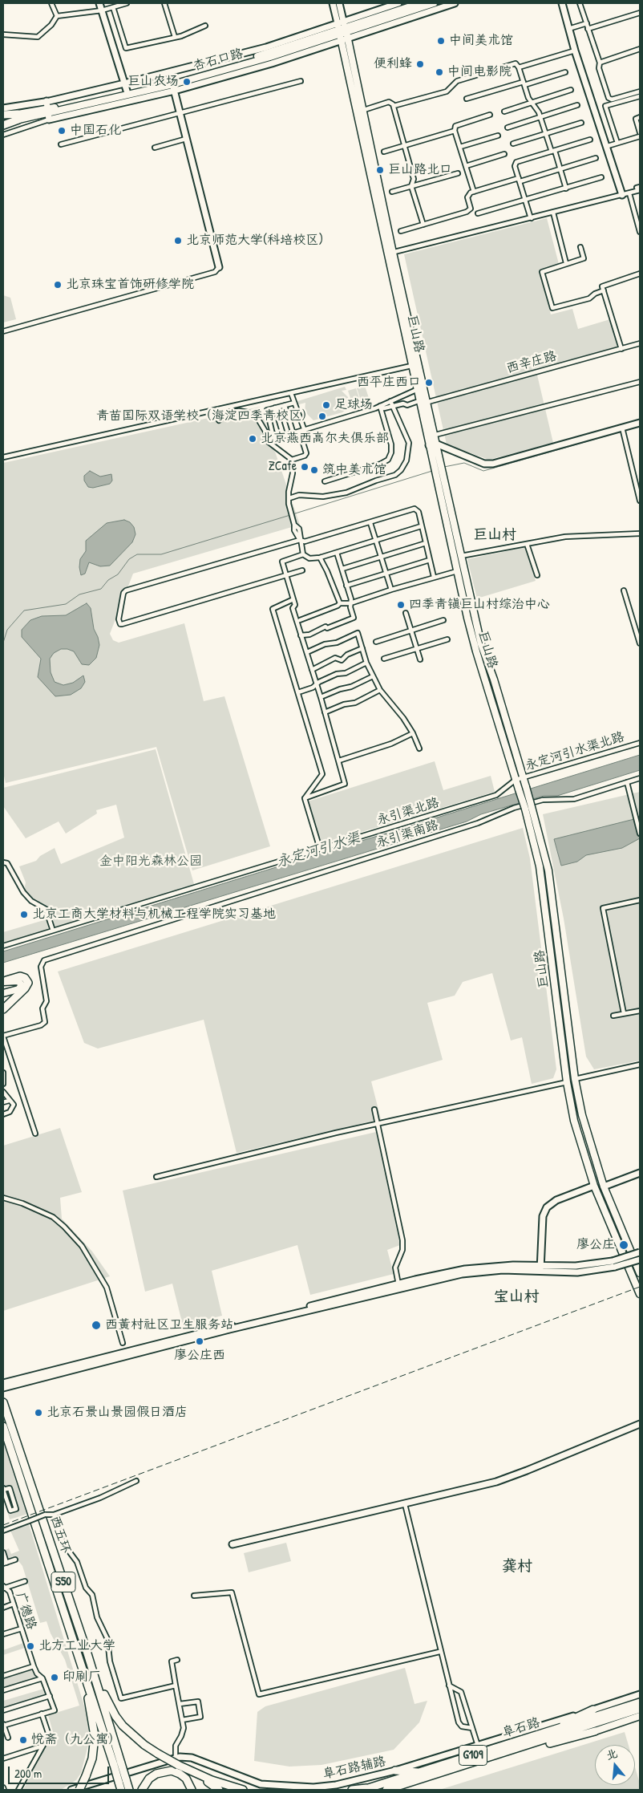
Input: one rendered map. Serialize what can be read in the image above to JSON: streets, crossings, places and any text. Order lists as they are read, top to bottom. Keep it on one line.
{"streets":{"highway":["西五环","S50","阜石路","G109"],"main road":["杏石口路","巨山路","阜石路辅路"],"street":["西辛庄路","永定河引水渠北路","永引渠北路","永引渠南路","广德路"]},"crossings":[["杏石口路","巨山路"],["巨山路","西辛庄路"],["巨山路","永定河引水渠北路"],["巨山路","永引渠北路"],["永定河引水渠北路","永引渠北路"]],"districts":["巨山村","宝山村","龚村"],"water":["永定河引水渠"],"parks":["金中阳光森林公园"],"places":["中间美术馆","便利蜂","中间电影院","巨山农场","中国石化","巨山路北口","北京师范大学(科培校区)","北京珠宝首饰研修学院","西平庄西口","足球场","青苗国际双语学校（海淀四季青校区）","北京燕西高尔夫俱乐部","ZCafe","筑中美术馆","四季青镇巨山村综治中心","北京工商大学材料与机械工程学院实习基地","廖公庄","西黄村社区卫生服务站","廖公庄西","北京石景山景园假日酒店","北方工业大学","印刷厂","悦斋（九公寓）"],"scale_bar":"200 m","north":"top"}
